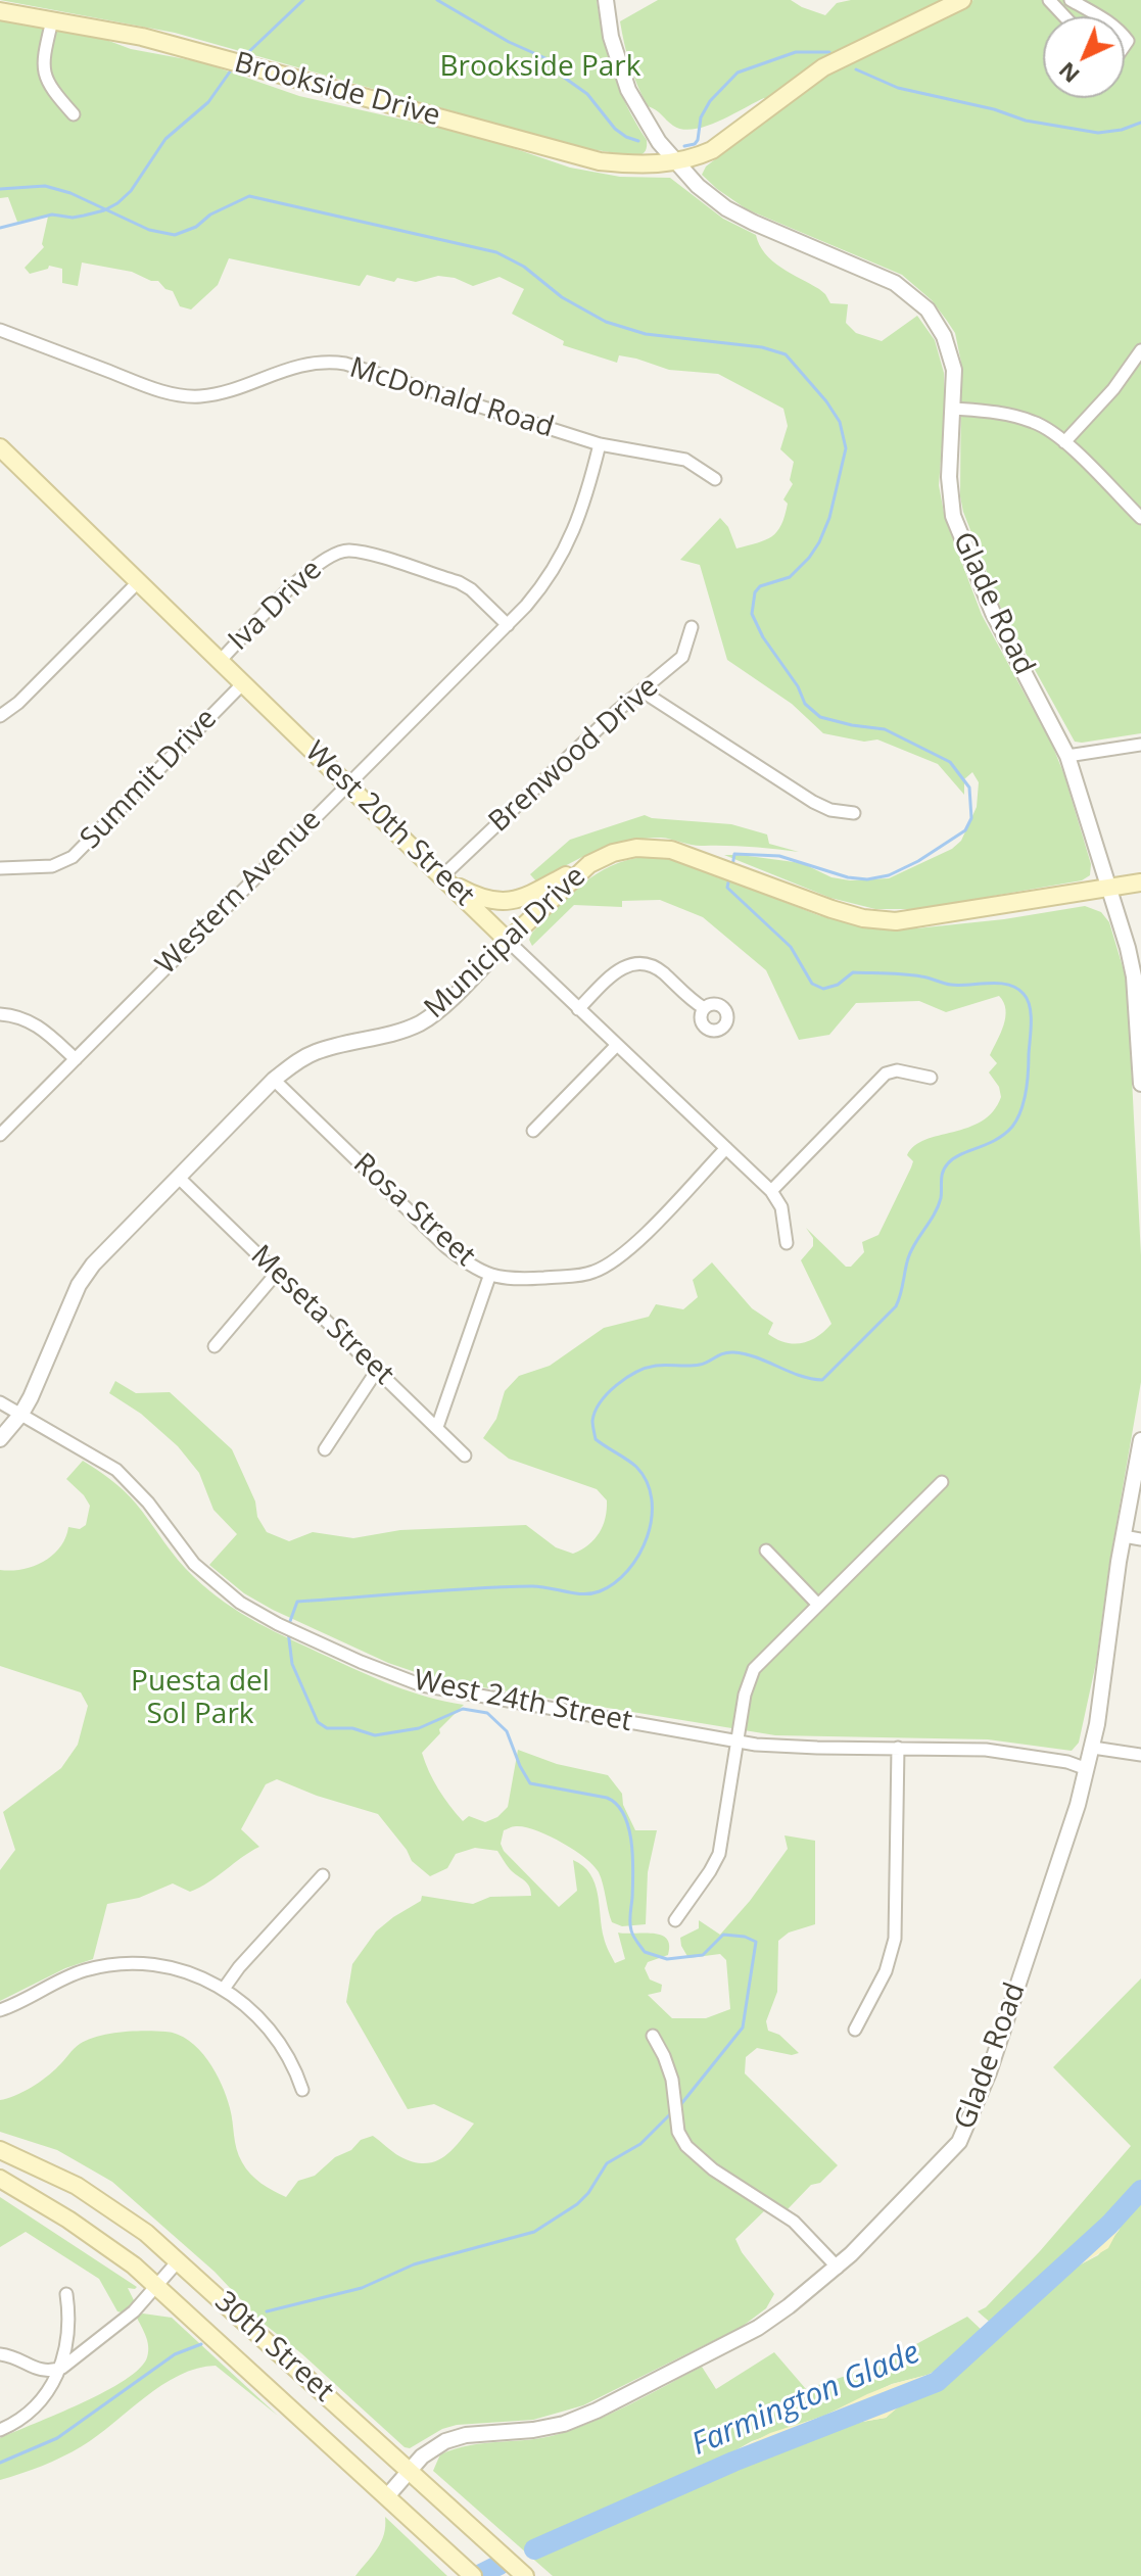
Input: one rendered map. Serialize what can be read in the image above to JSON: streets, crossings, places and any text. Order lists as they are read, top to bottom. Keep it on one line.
{"streets":{"main road":["Brookside Drive","West 20th Street","Municipal Drive","30th Street"],"street":["McDonald Road","Glade Road","Iva Drive","Brenwood Drive","Summit Drive","Western Avenue","Rosa Street","Meseta Street","West 24th Street"]},"crossings":[["Brookside Drive","Glade Road"],["McDonald Road","Western Avenue"],["Glade Road","Municipal Drive"],["Glade Road","West 24th Street"],["Glade Road","30th Street"],["Iva Drive","West 20th Street"],["Iva Drive","Western Avenue"],["Brenwood Drive","West 20th Street"],["Summit Drive","West 20th Street"],["West 20th Street","Western Avenue"],["West 20th Street","Municipal Drive"],["West 20th Street","Rosa Street"],["Municipal Drive","Rosa Street"],["Municipal Drive","Meseta Street"],["Municipal Drive","West 24th Street"]],"water":["Farmington Glade"],"parks":["Brookside Park","Puesta del Sol Park"],"north":"bottom left"}
